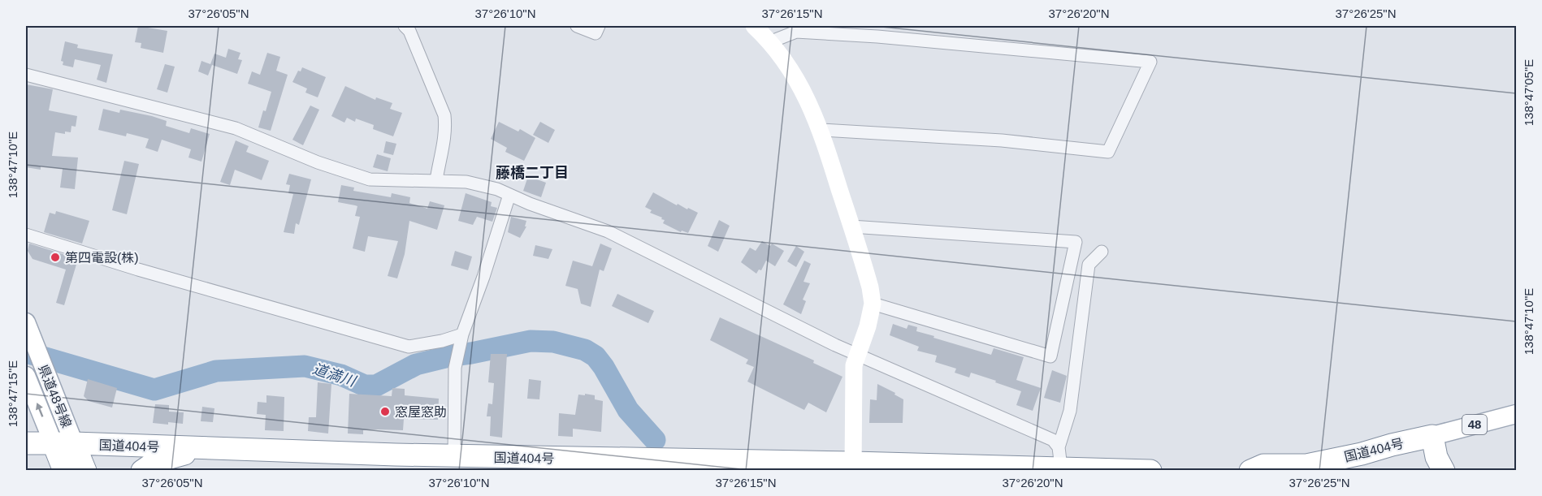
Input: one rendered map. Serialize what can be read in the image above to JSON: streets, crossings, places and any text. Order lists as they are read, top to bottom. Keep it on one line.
{"streets":{"highway":["国道404号"],"main road":["県道48号線","48"]},"crossings":[["県道48号線","国道404号"],["48","国道404号"]],"districts":["藤橋二丁目"],"water":["道満川"],"places":["第四電設(株)","窓屋窓助"],"coordinates":["37°26'05\"N","37°26'10\"N","37°26'15\"N","37°26'20\"N","37°26'25\"N","138°47'05\"E","138°47'10\"E","138°47'15\"E"]}
